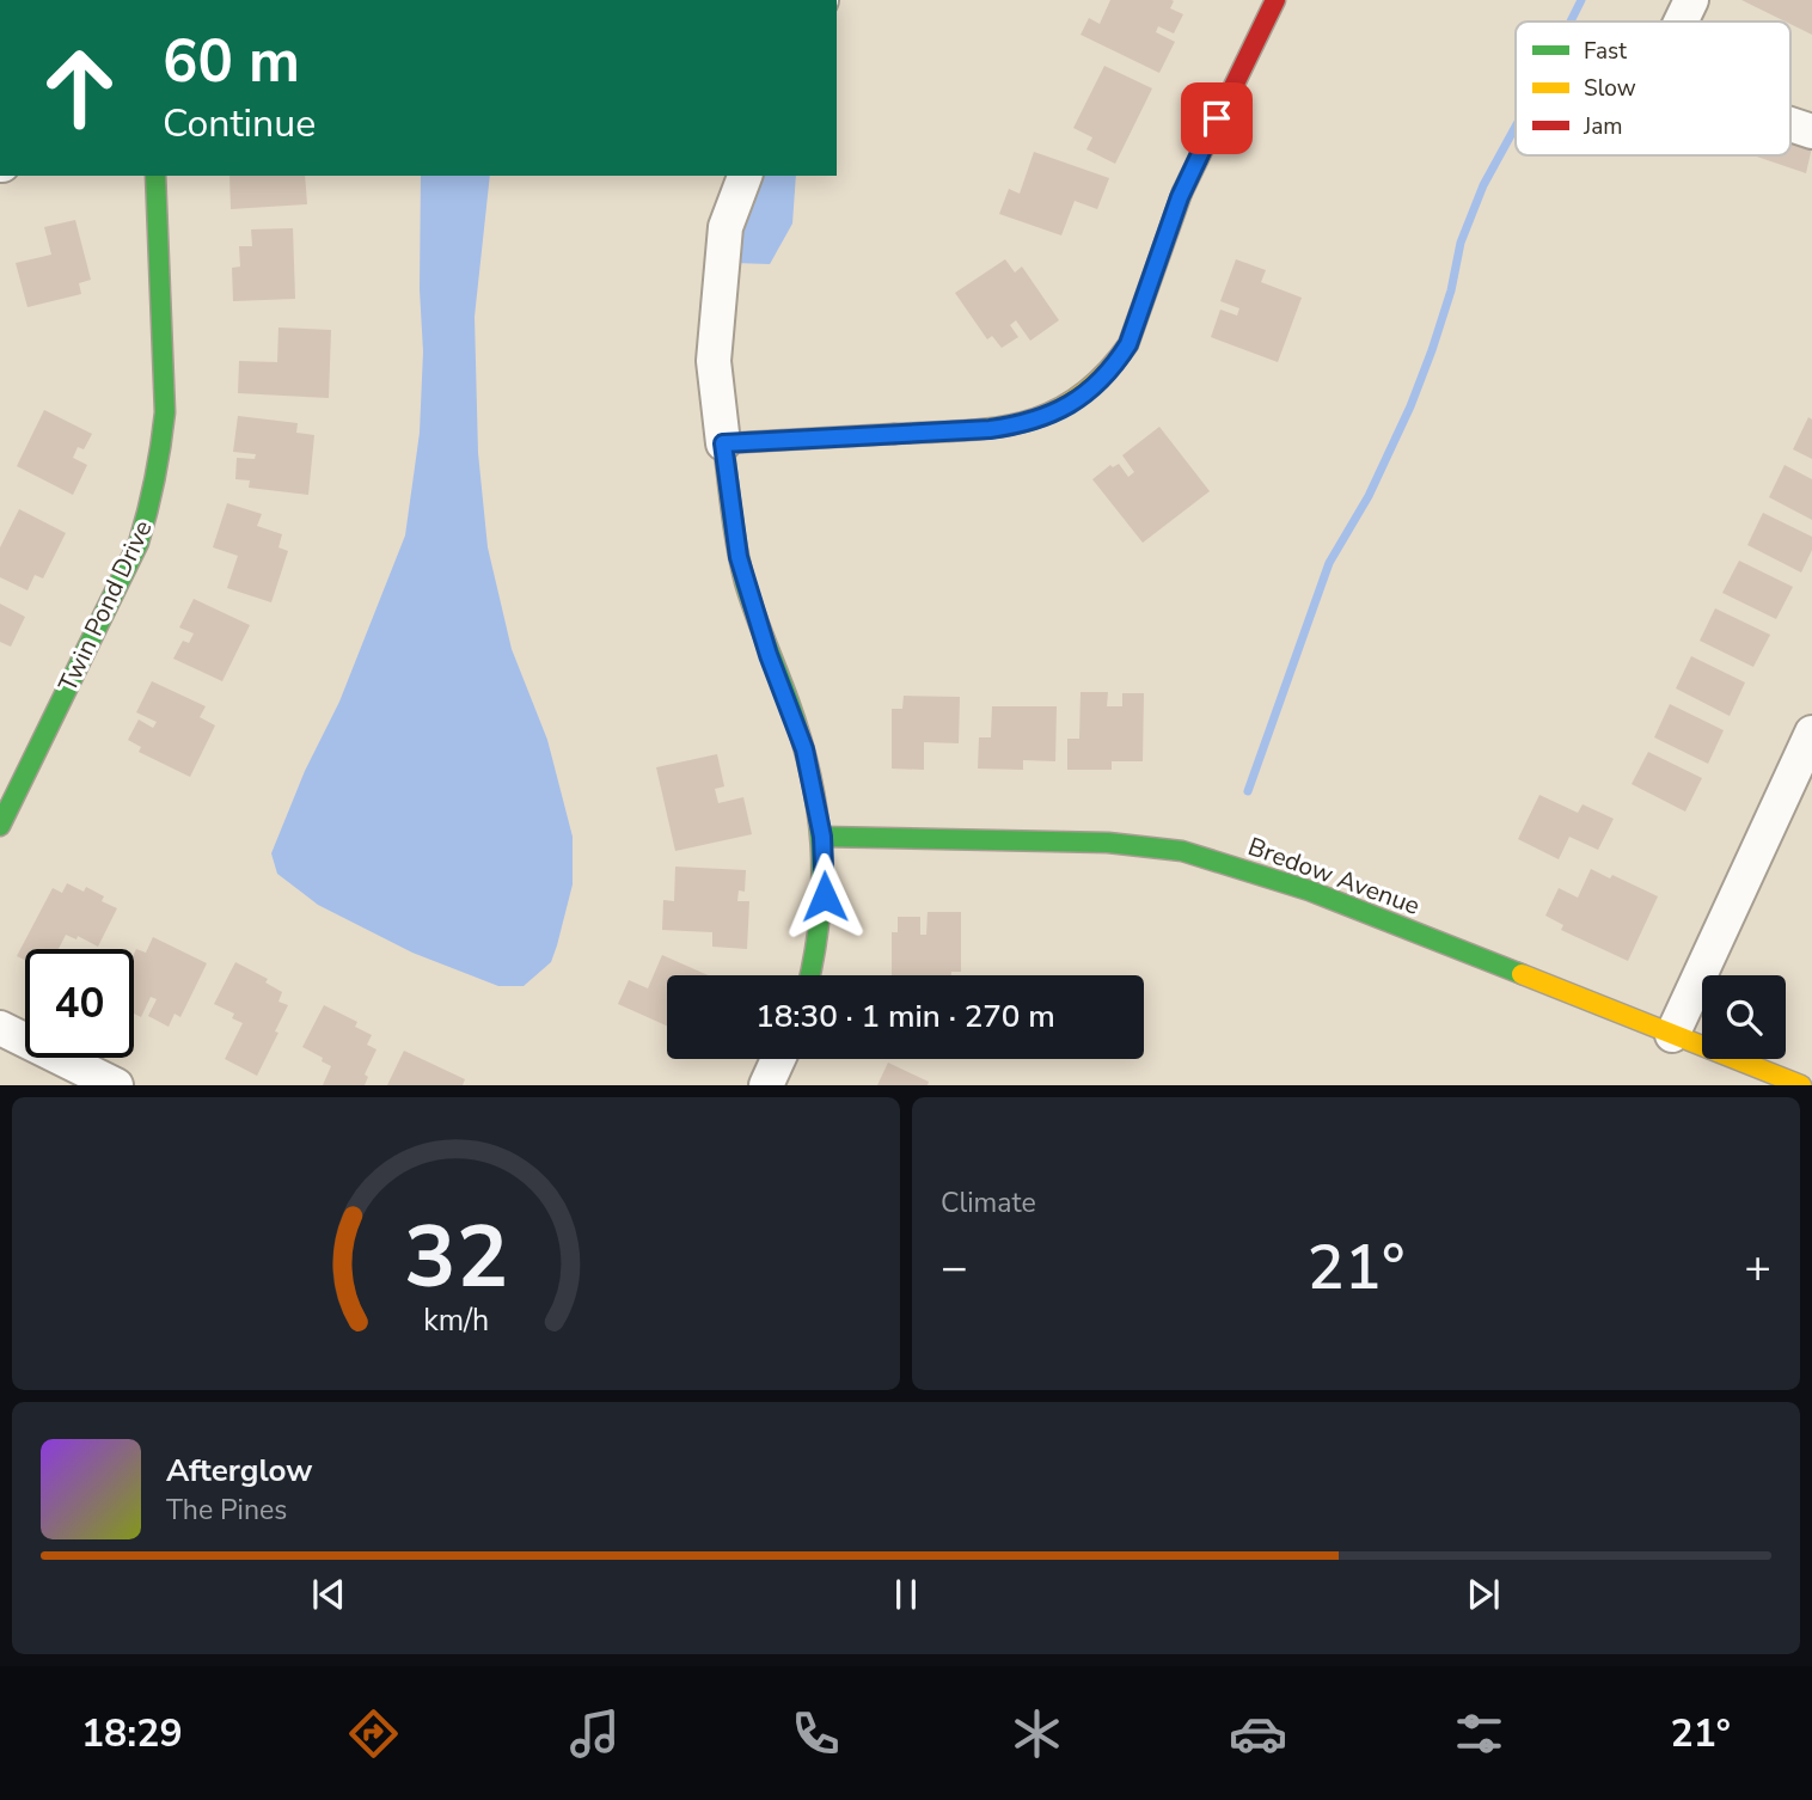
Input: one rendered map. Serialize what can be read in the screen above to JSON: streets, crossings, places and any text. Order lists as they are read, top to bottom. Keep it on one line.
{"streets":{"street":["Twin Pond Drive","Bredow Avenue"]},"legend":["Fast","Slow","Jam"],"page":{"turn":["60 m","Continue"],"limit":"40","trip":"18:30 · 1 min · 270 m","tile":"Climate","heat":["−","21°","+"],"song":["Afterglow","The Pines"],"tabs":["18:29","21°"],"gauge":["32","km/h"]}}
